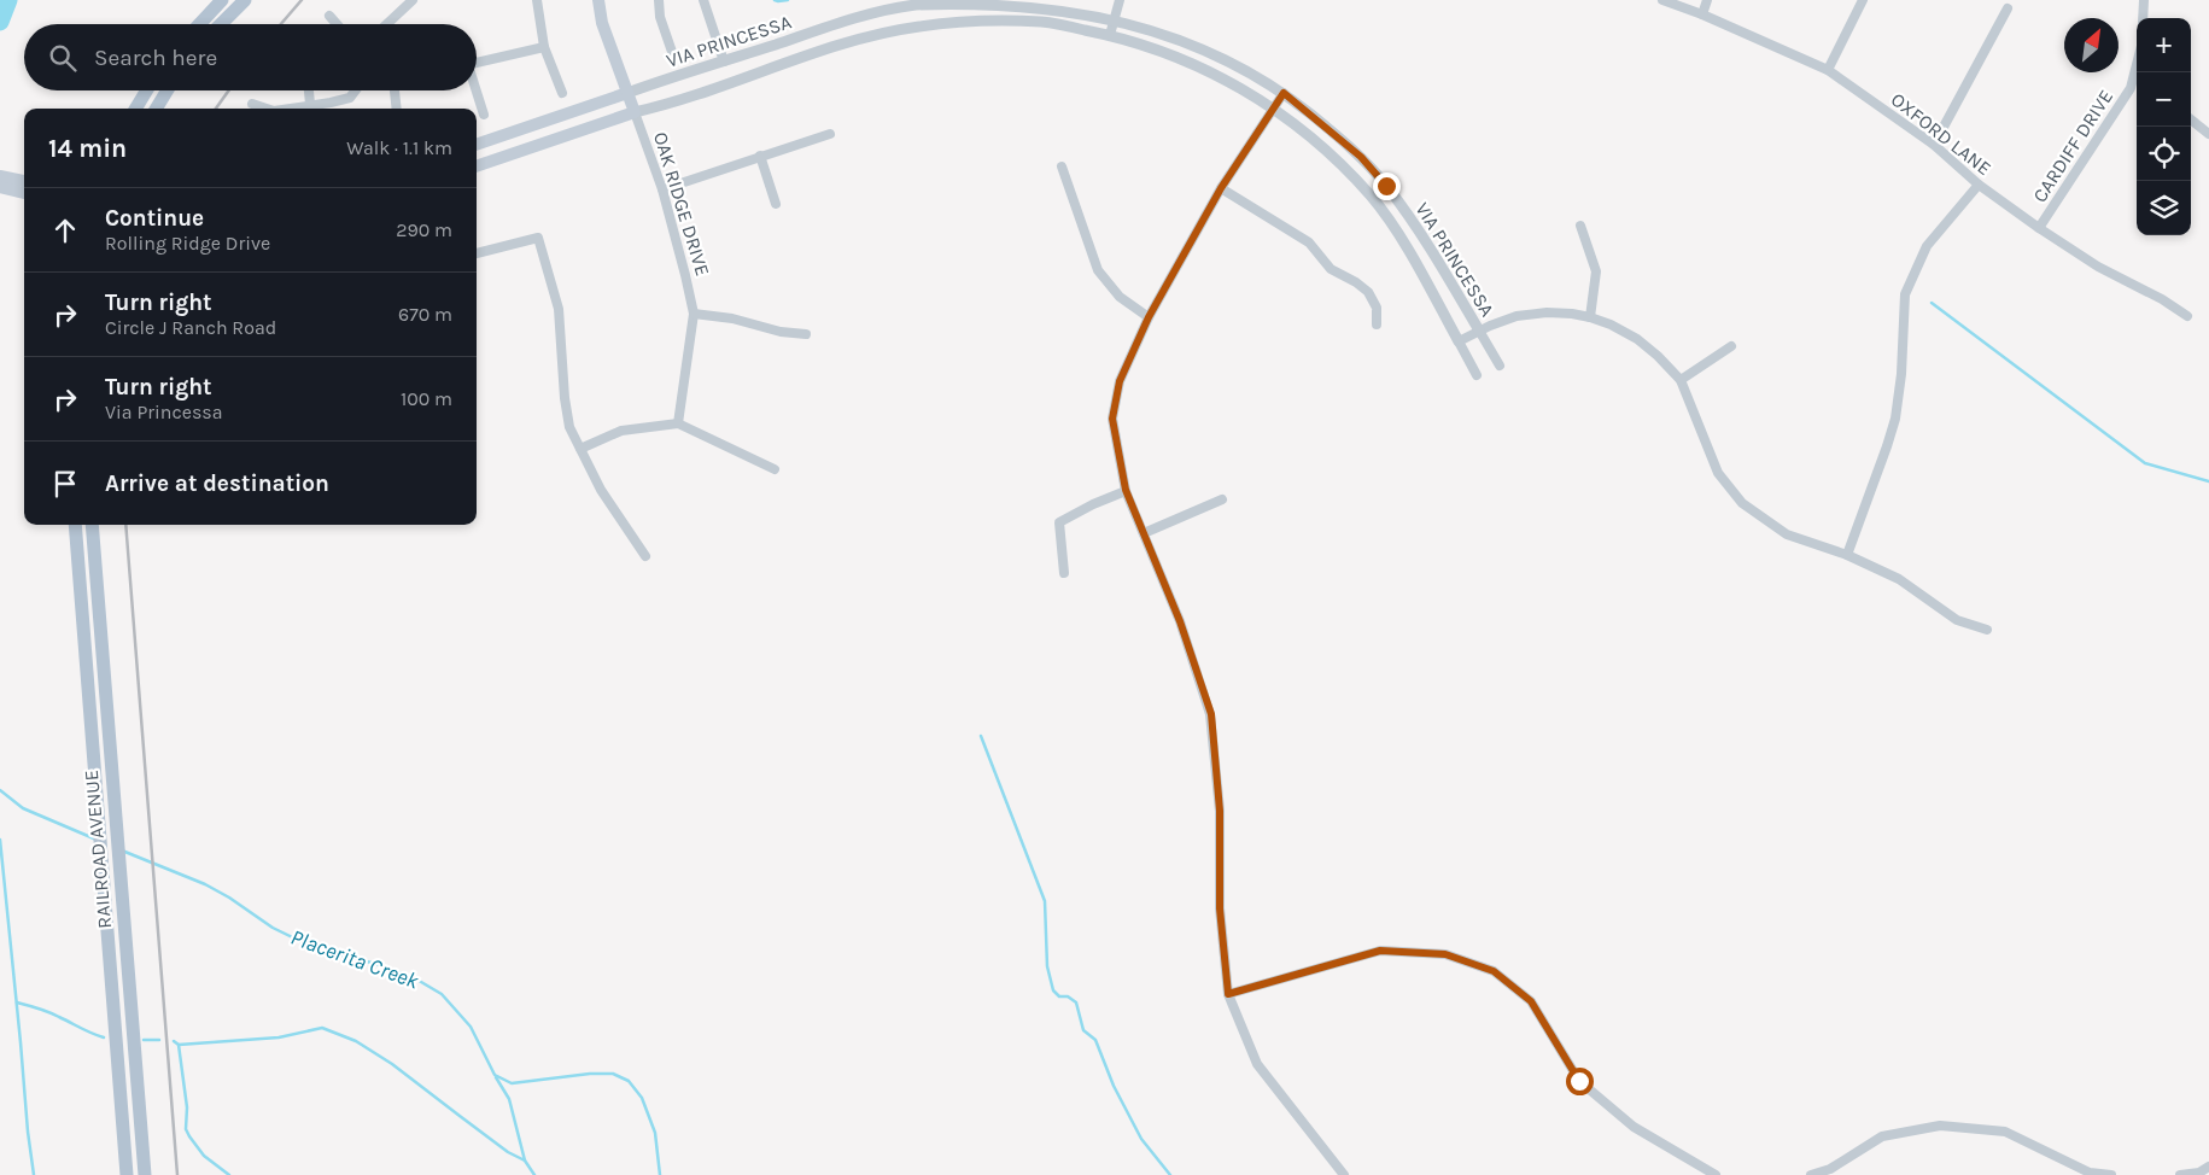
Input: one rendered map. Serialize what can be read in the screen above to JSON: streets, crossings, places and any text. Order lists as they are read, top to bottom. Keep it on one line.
{"streets":{"main road":["VIA PRINCESSA","OAK RIDGE DRIVE","RAILROAD AVENUE"],"street":["OXFORD LANE","CARDIFF DRIVE"]},"crossings":[["VIA PRINCESSA","OAK RIDGE DRIVE"],["OXFORD LANE","CARDIFF DRIVE"]],"water":["Placerita Creek"],"north":"top right","page":{"map_buttons":["+","−"],"search":"Search here","heading":["14 min","Walk · 1.1 km"],"list":[["Continue","Rolling Ridge Drive","290 m"],["Turn right","Circle J Ranch Road","670 m"],["Turn right","Via Princessa","100 m"],"Arrive at destination"]}}
